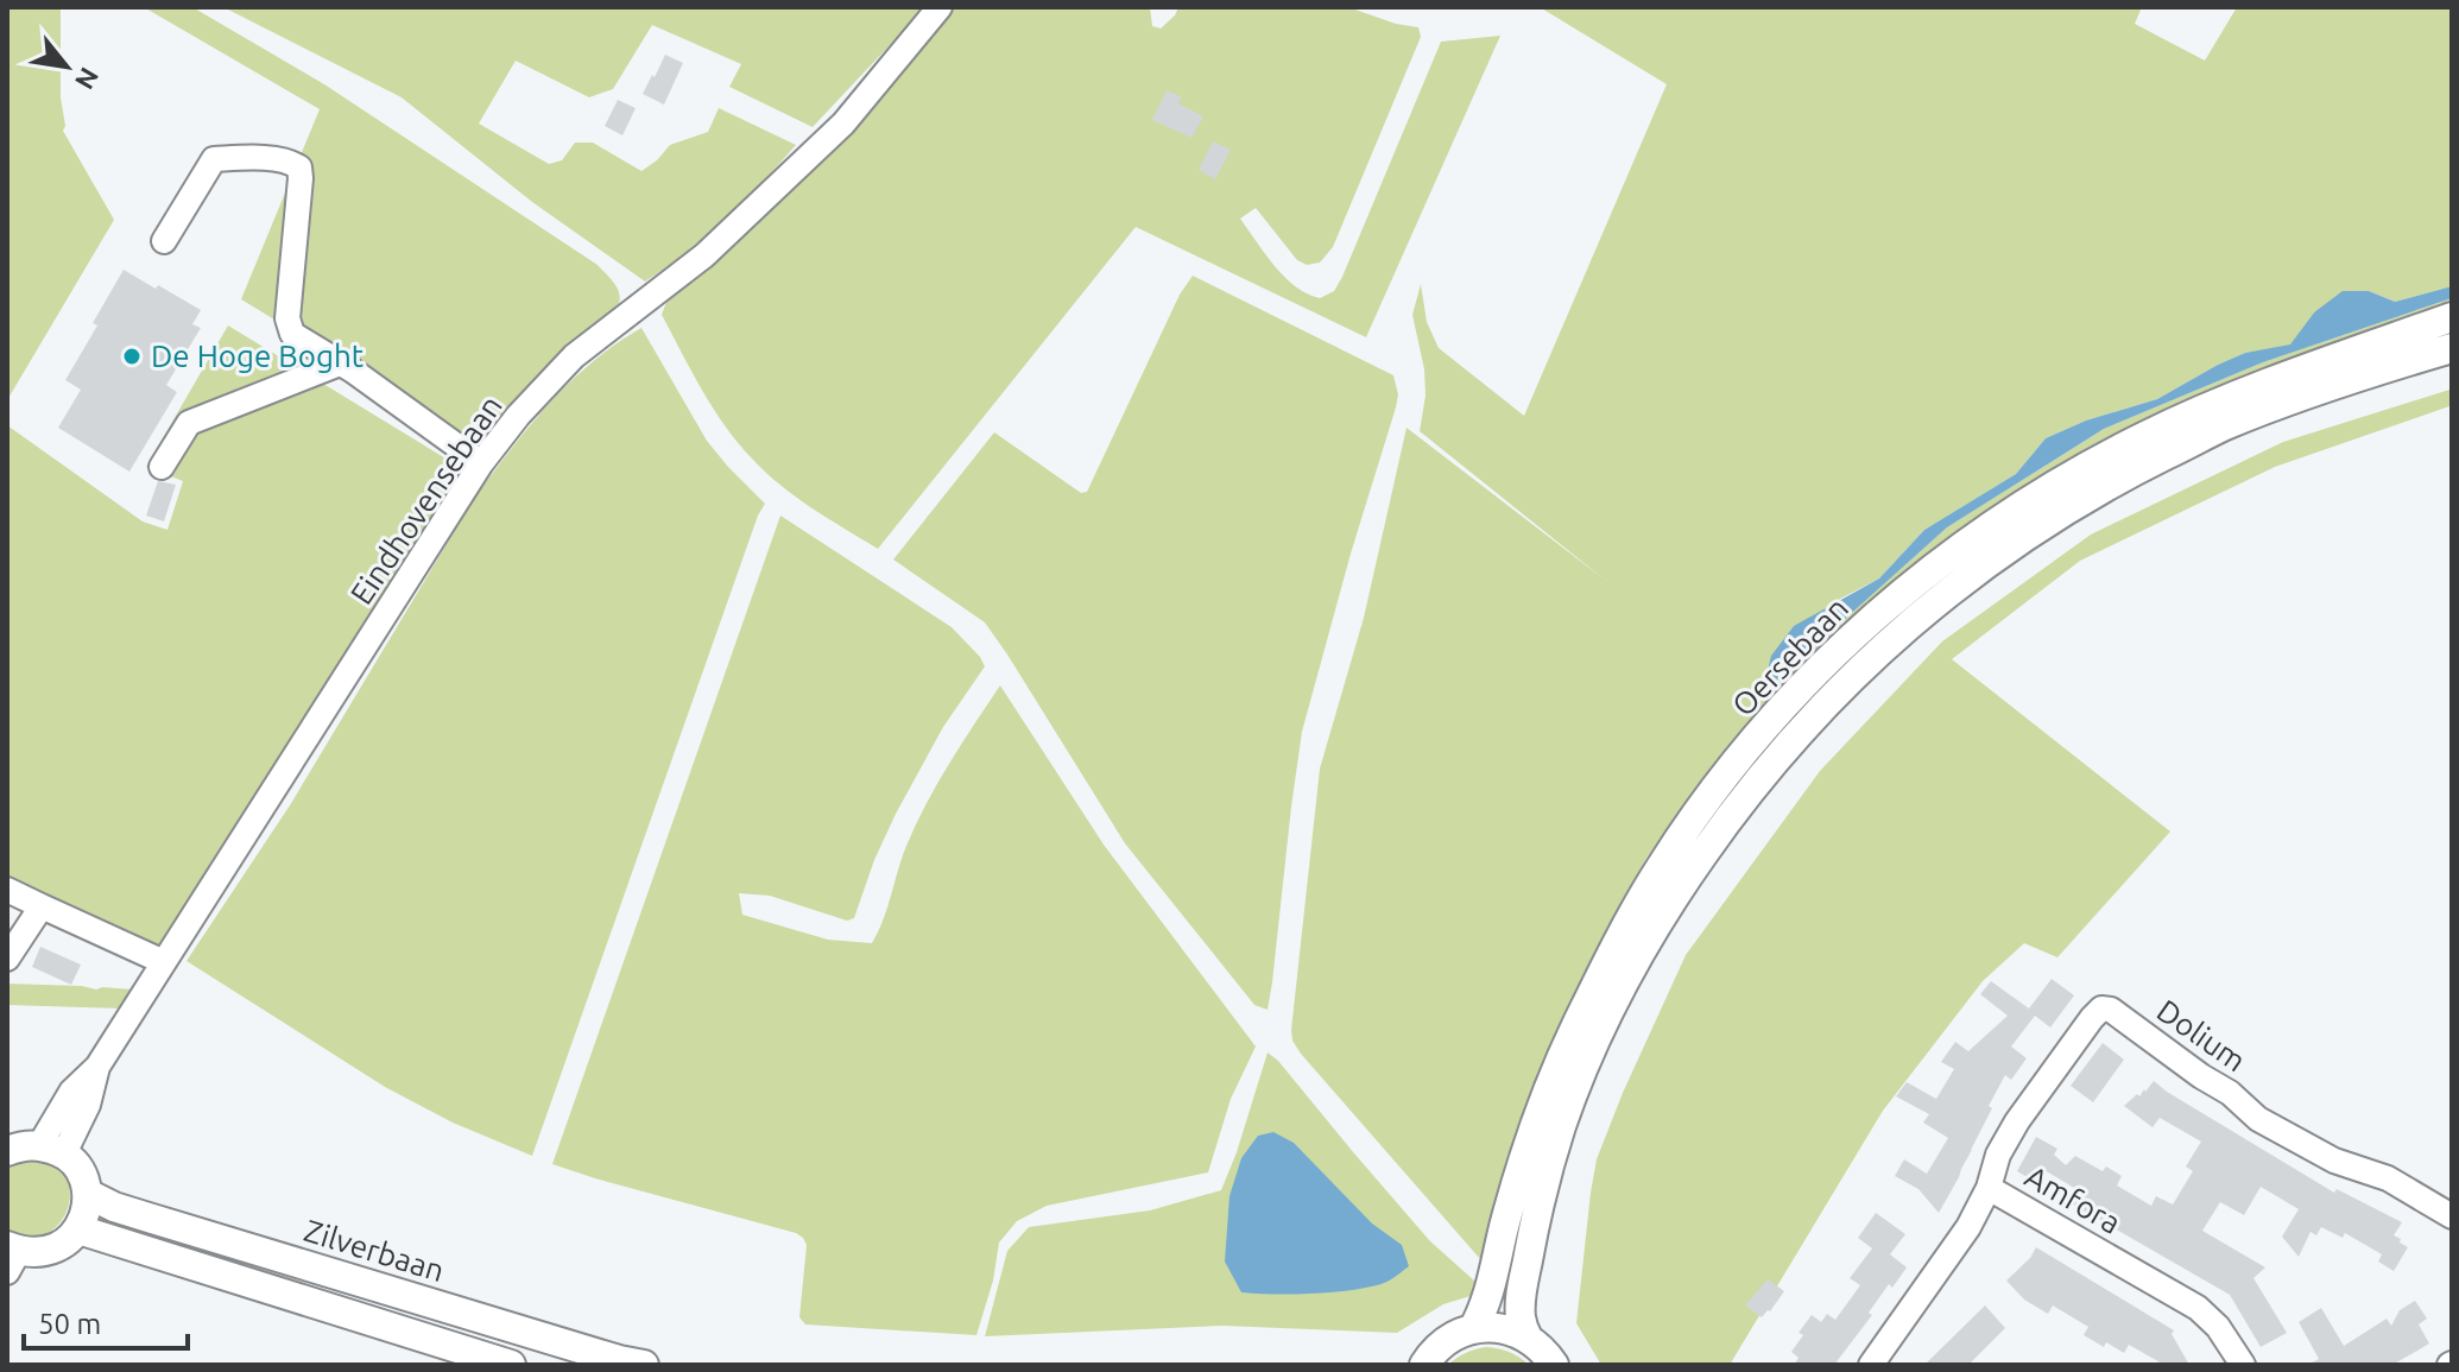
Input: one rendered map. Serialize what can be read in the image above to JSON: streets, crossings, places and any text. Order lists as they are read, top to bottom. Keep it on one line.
{"streets":{"main road":["Oersebaan","Zilverbaan"],"street":["Eindhovensebaan","Dolium","Amfora"]},"crossings":[["Dolium","Amfora"]],"places":["De Hoge Boght"],"scale_bar":"50 m","north":"bottom right"}
